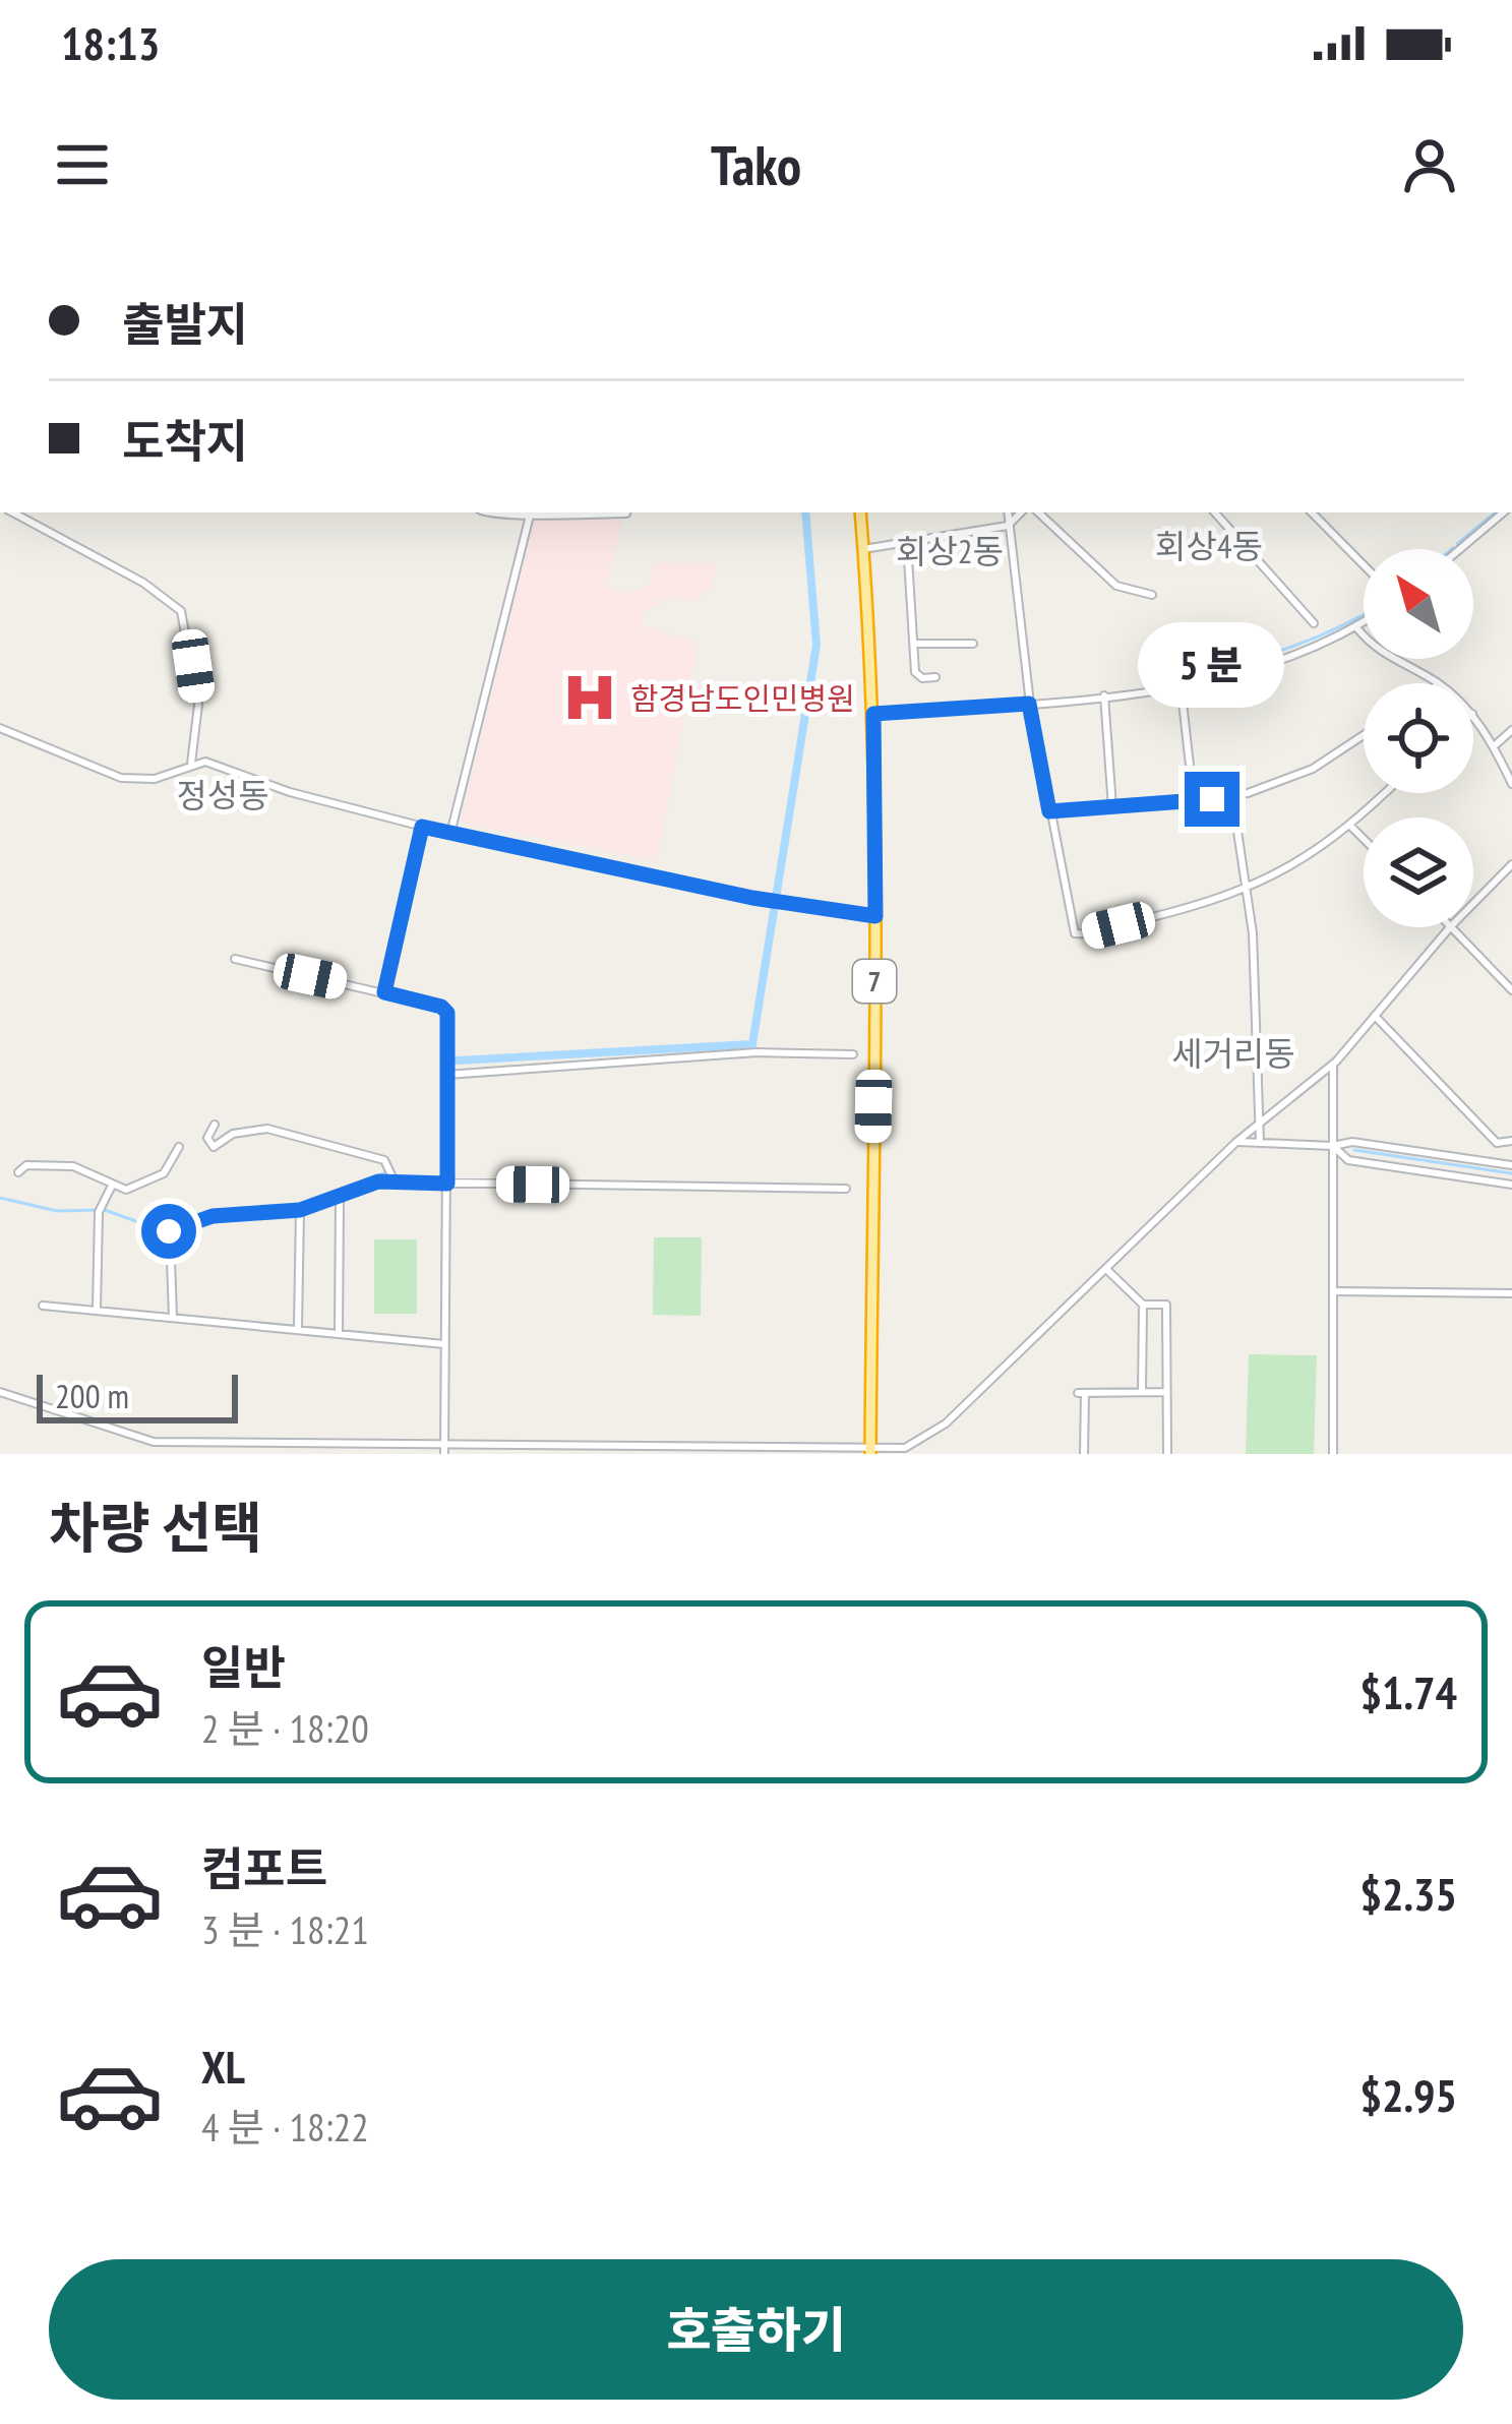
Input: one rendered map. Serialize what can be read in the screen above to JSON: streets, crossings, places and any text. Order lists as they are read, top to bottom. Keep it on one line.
{"streets":{"highway":["7"]},"districts":["회상4동","회상2동","정성동","세거리동"],"places":{"hospital":["함경남도인민병원"]},"scale_bar":"200 m","north":"top left","page":{"status":"18:13","header":"Tako","banner":["출발지","도착지"],"bubble":"5 분","scale":"200 m","heading":"차량 선택","list":[{"name":"일반","note":"2 분 · 18:20","value":"$1.74"},{"name":"컴포트","note":"3 분 · 18:21","value":"$2.35"},{"name":"XL","note":"4 분 · 18:22","value":"$2.95"}],"buttons":"호출하기"}}
